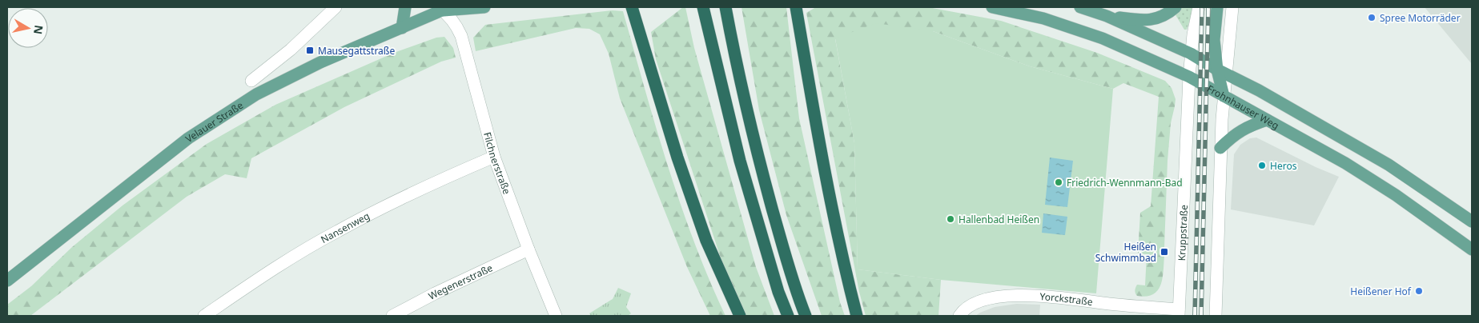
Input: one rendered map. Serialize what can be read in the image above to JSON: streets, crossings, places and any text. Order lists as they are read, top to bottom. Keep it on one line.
{"streets":{"main road":["Frohnhauser Weg","Velauer Straße"],"street":["Filchnerstraße","Nansenweg","Kruppstraße","Wegenerstraße","Yorckstraße"]},"crossings":[["Frohnhauser Weg","Kruppstraße"],["Velauer Straße","Filchnerstraße"],["Filchnerstraße","Nansenweg"],["Filchnerstraße","Wegenerstraße"],["Kruppstraße","Yorckstraße"]],"places":{"other":["Spree Motorräder","Heros","Friedrich-Wennmann-Bad","Hallenbad Heißen","Heißener Hof"],"transit":["Mausegattstraße","Heißen Schwimmbad"]},"north":"right"}
